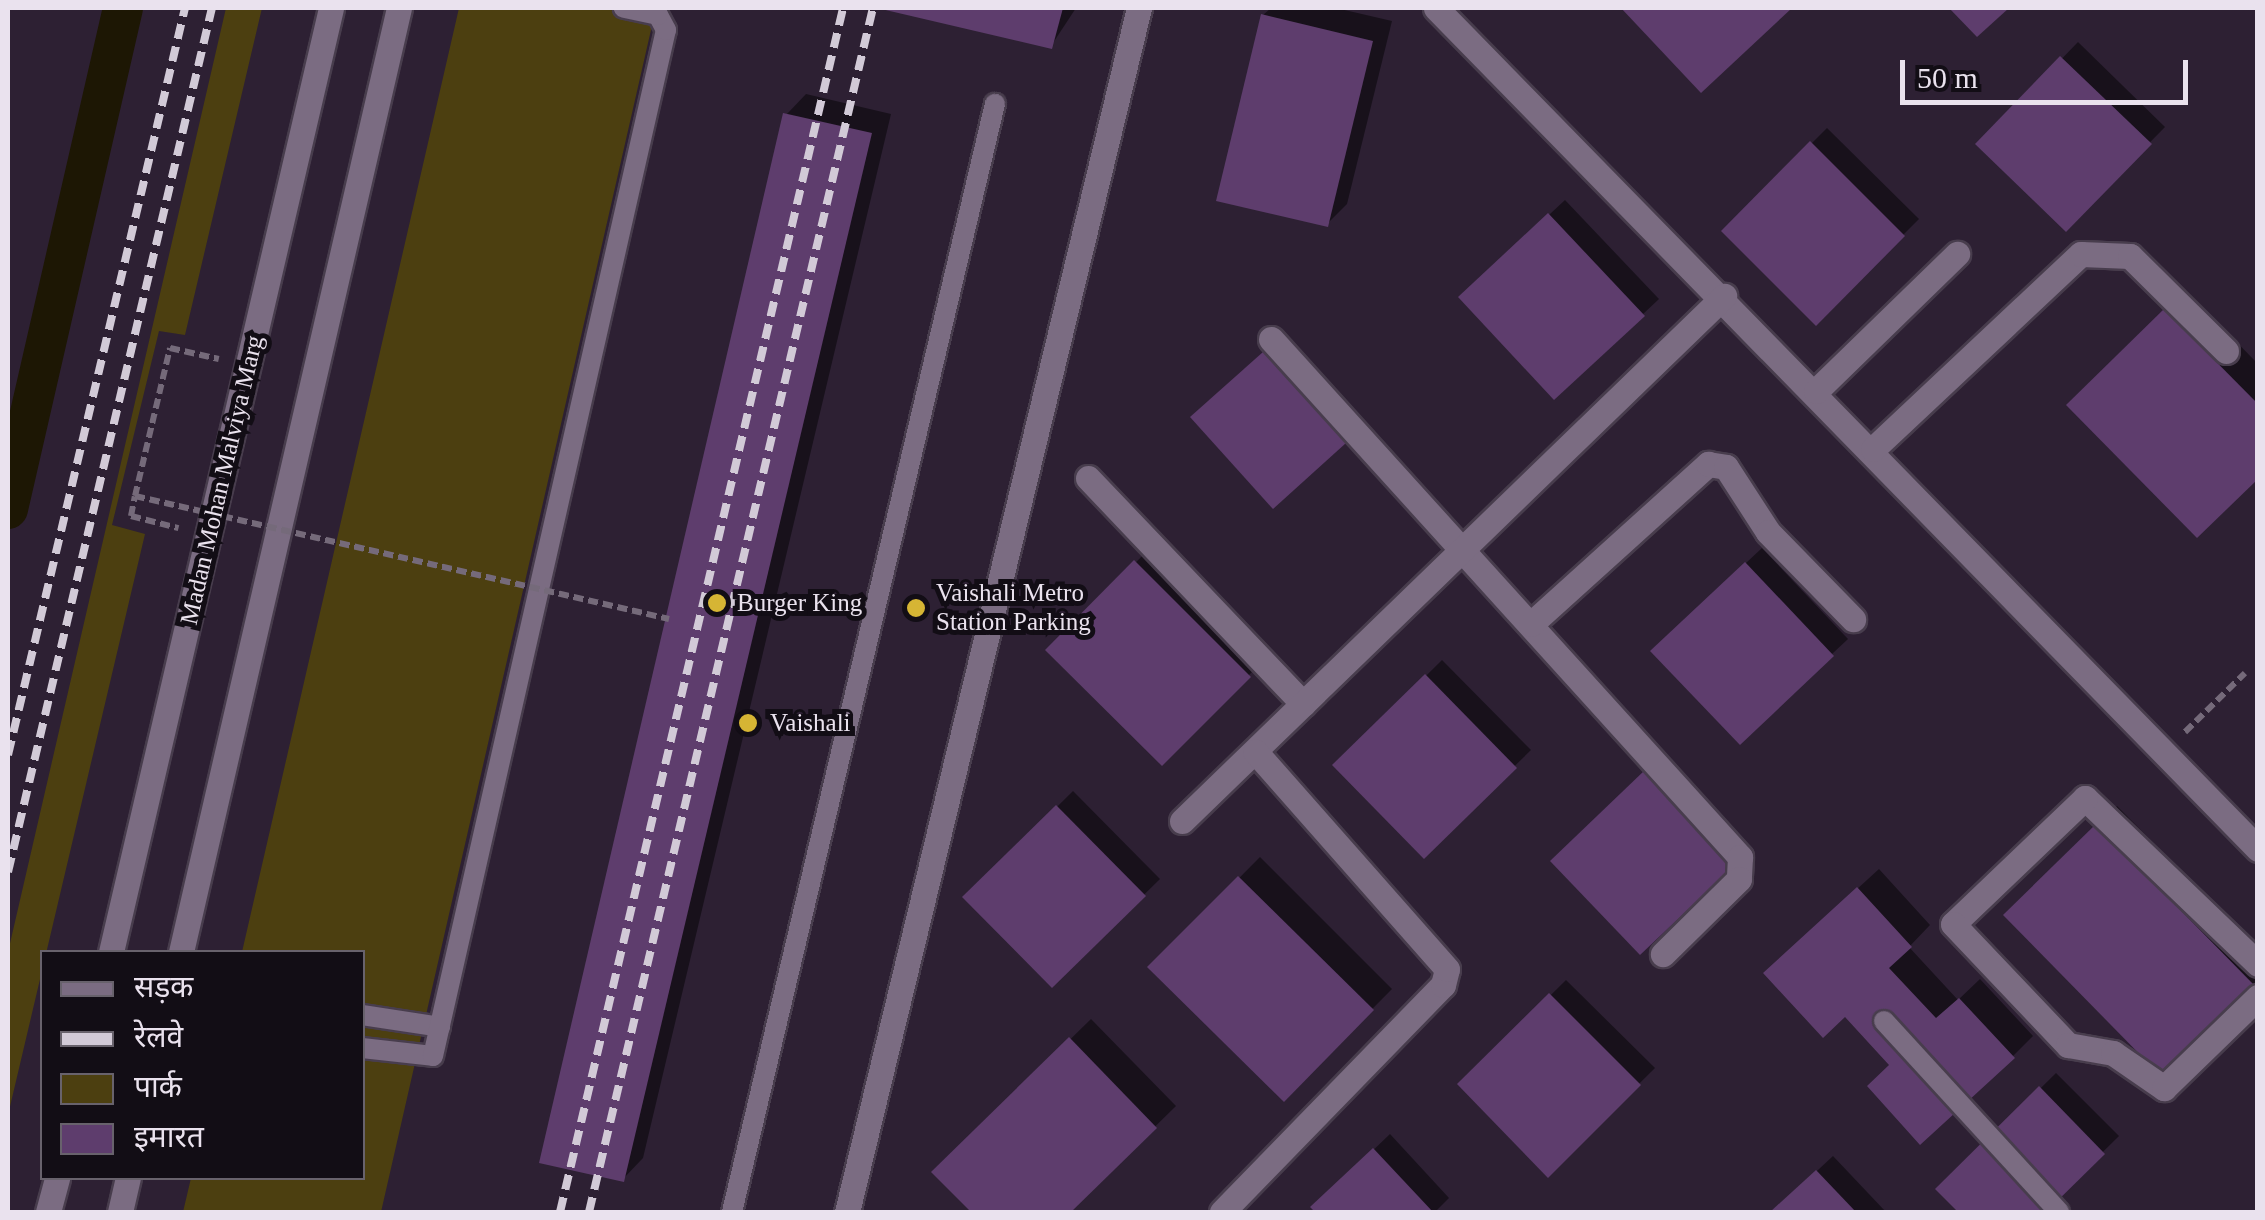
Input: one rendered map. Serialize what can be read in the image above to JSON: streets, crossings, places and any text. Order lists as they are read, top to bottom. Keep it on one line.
{"streets":{"street":["Madan Mohan Malviya Marg"]},"places":["Burger King","Vaishali Metro Station Parking","Vaishali"],"legend":["सड़क","रेलवे","पार्क","इमारत"],"scale_bar":"50 m"}
